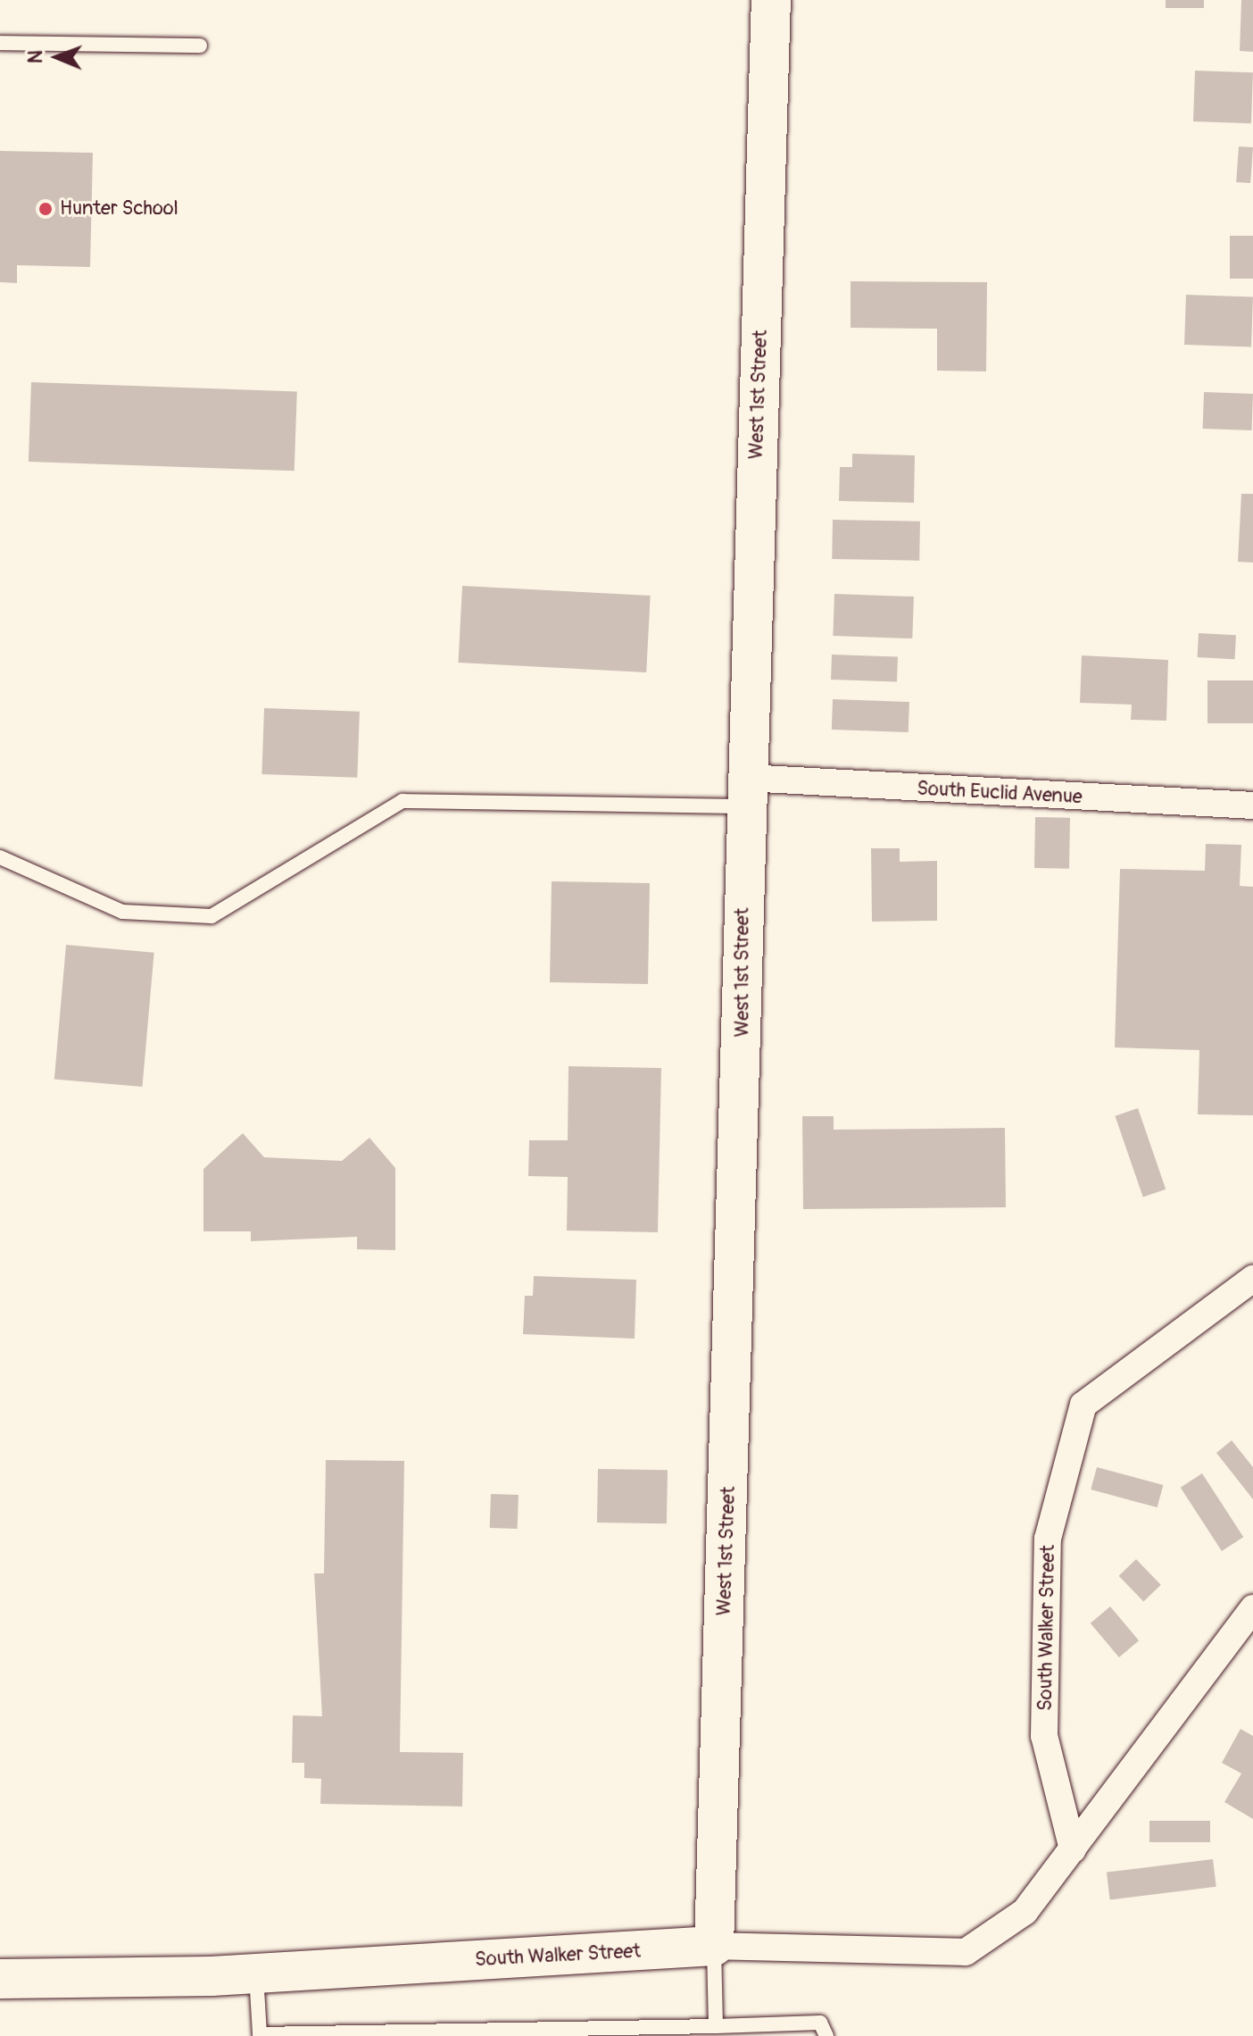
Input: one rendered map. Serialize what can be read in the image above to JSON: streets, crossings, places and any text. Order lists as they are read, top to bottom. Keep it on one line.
{"streets":{"street":["West 1st Street","South Euclid Avenue","South Walker Street"]},"crossings":[["West 1st Street","South Euclid Avenue"],["West 1st Street","South Walker Street"]],"places":["Hunter School"],"north":"left"}
